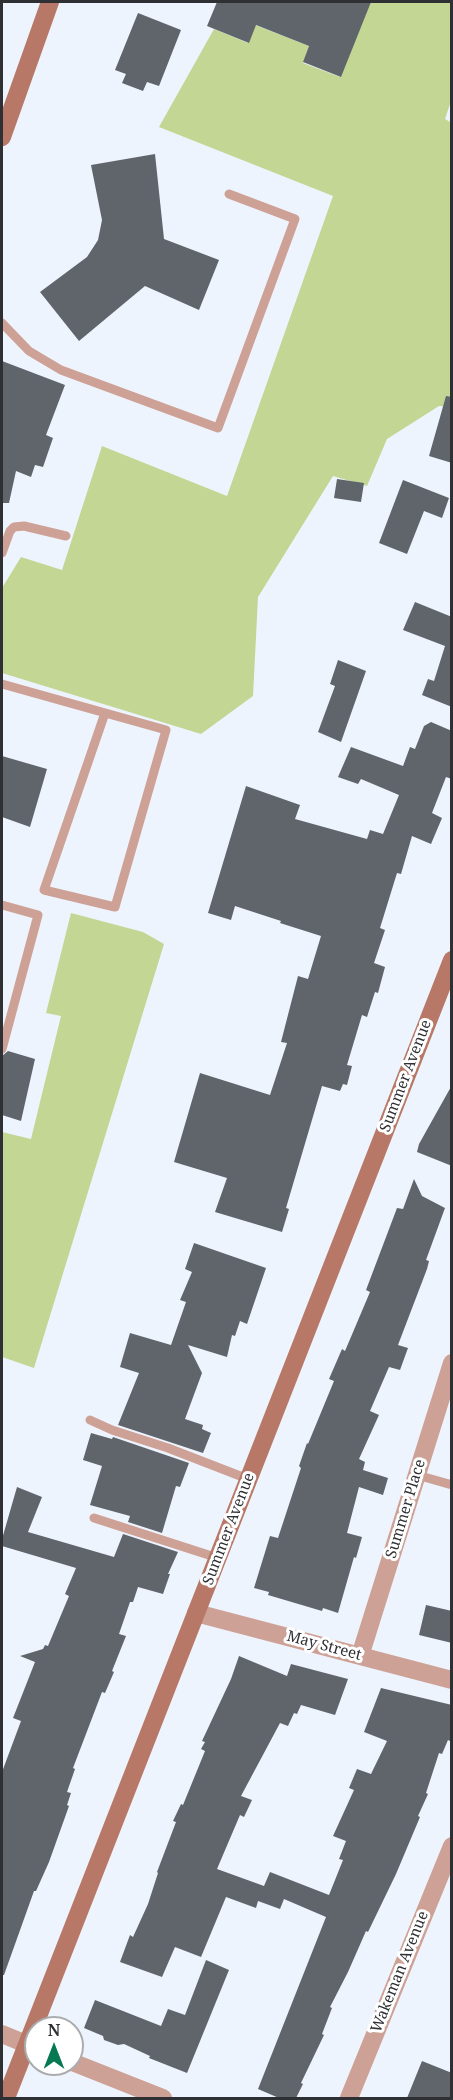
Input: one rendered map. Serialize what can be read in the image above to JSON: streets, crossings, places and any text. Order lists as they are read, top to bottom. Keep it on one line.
{"streets":{"street":["Summer Avenue","Summer Place","May Street","Wakeman Avenue"]},"crossings":[["Summer Avenue","May Street"],["Summer Place","May Street"]],"north":"top"}
